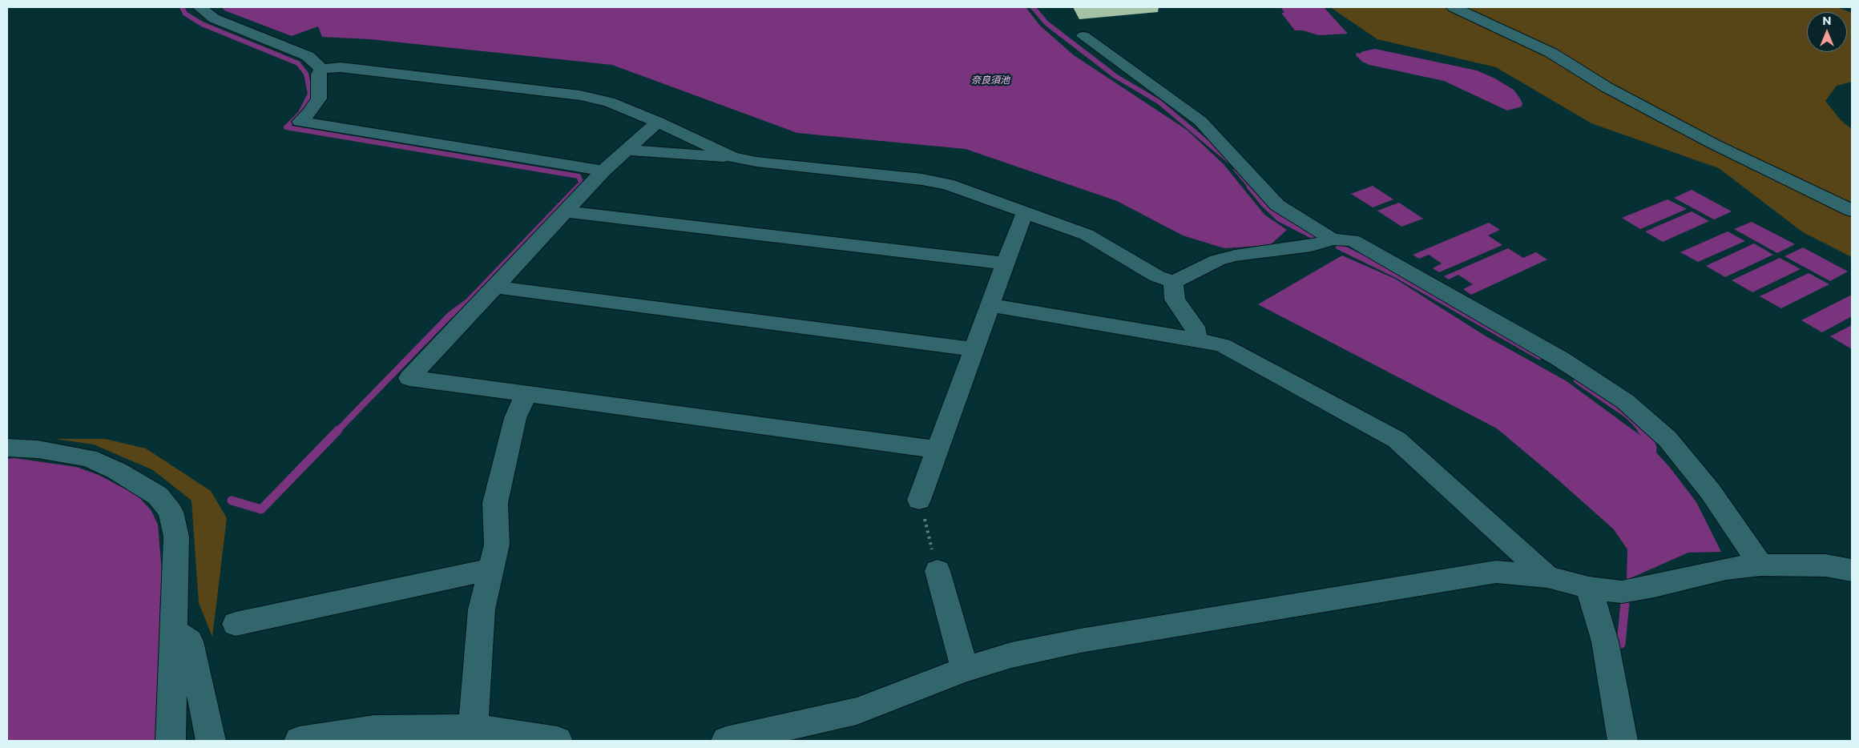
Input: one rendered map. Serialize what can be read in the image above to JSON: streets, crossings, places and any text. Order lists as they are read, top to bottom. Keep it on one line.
{"water":["奈良須池"],"north":"top"}
